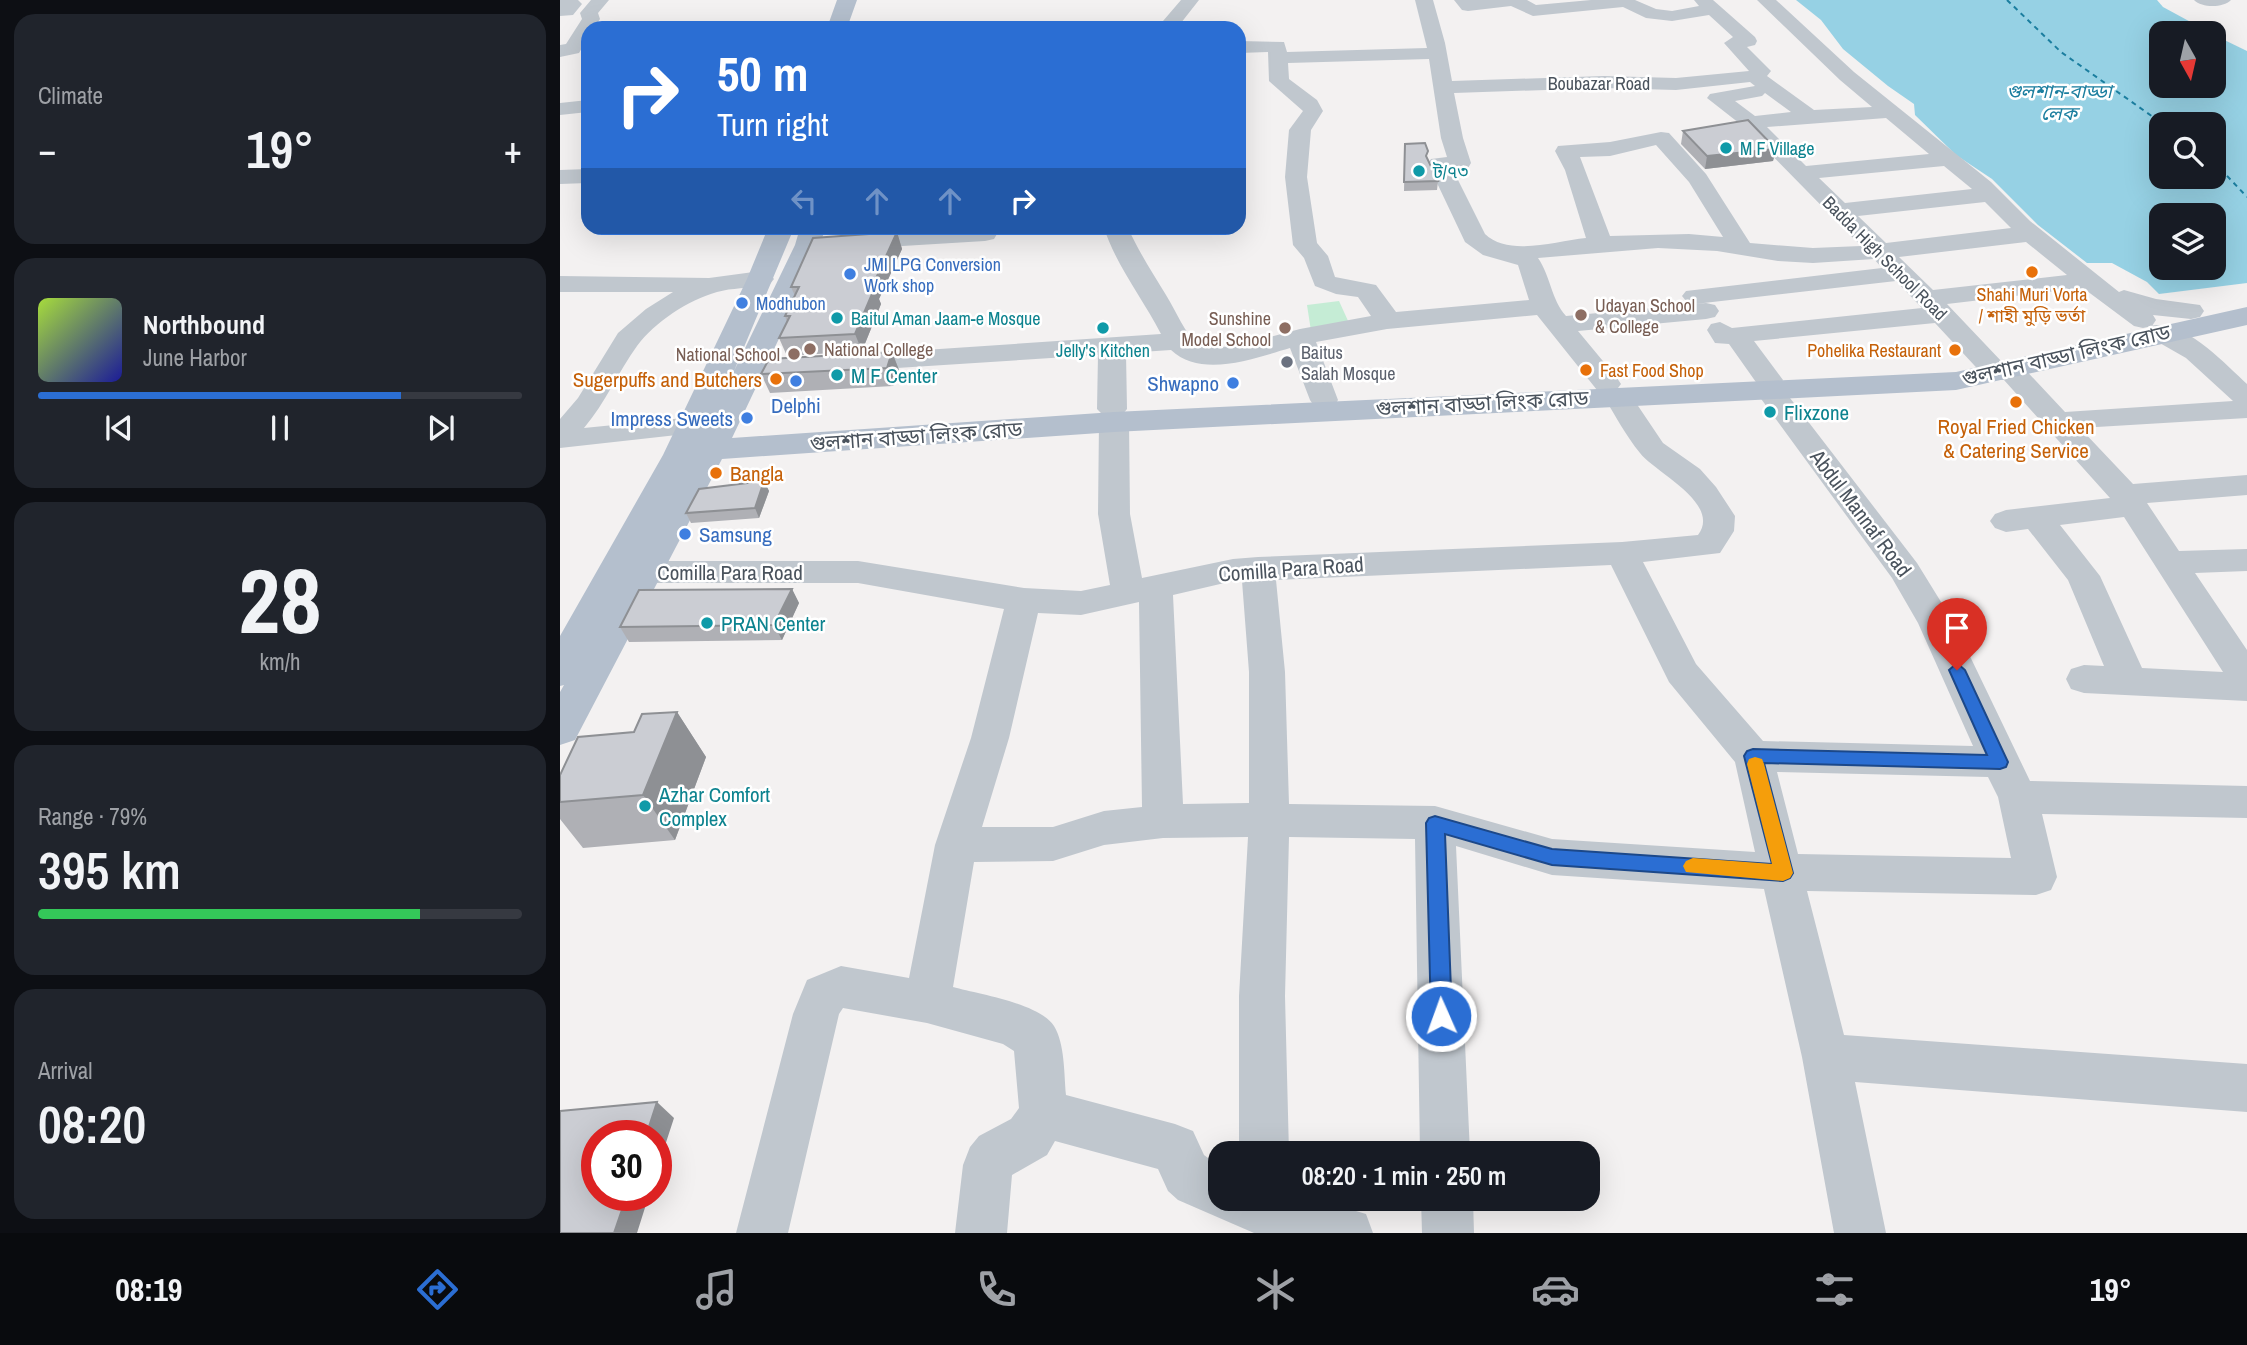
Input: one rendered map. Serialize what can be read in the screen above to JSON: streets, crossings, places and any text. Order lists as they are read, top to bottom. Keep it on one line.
{"streets":{"main road":["গুলশান বাড্ডা লিংক রোড"],"street":["Boubazar Road","Badda High School Road","Abdul Mannaf Road","Comilla Para Road"]},"crossings":[["Badda High School Road","গুলশান বাড্ডা লিংক রোড"],["গুলশান বাড্ডা লিংক রোড","Abdul Mannaf Road"],["গুলশান বাড্ডা লিংক রোড","Comilla Para Road"]],"water":["গুলশান-বাড্ডা লেক"],"places":["M F Village","ট/৭৩","Shahi Muri Vorta / শাহী মুড়ি ভর্তা","JMI LPG Conversion Work shop","Modhubon","Udayan School & College","Baitul Aman Jaam-e Mosque","Jelly's Kitchen","Sunshine Model School","National College","Pohelika Restaurant","National School","Baitus Salah Mosque","Fast Food Shop","M F Center","Sugerpuffs and Butchers","Delphi","Shwapno","Royal Fried Chicken & Catering Service","Flixzone","Impress Sweets","Bangla","Samsung","PRAN Center","Azhar Comfort Complex"],"north":"bottom","page":{"tile":["Climate",["28","km/h"],["Range · 79%","395 km"],["Arrival","08:20"]],"turn":["50 m","Turn right"],"heat":["−","19°","+"],"song":["Northbound","June Harbor"],"limit":"30","trip":"08:20 · 1 min · 250 m","tabs":["08:19","19°"]}}
